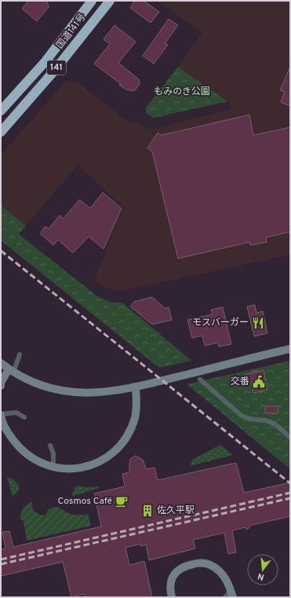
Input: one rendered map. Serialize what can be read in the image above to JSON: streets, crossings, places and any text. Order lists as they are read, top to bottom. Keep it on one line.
{"streets":{"highway":["国道141号","141"]},"parks":["もみのき公園"],"places":{"restaurant":["モスバーガー"],"public building":["交番"],"cafe":["Cosmos Café"],"building":["佐久平駅"]},"north":"bottom"}
